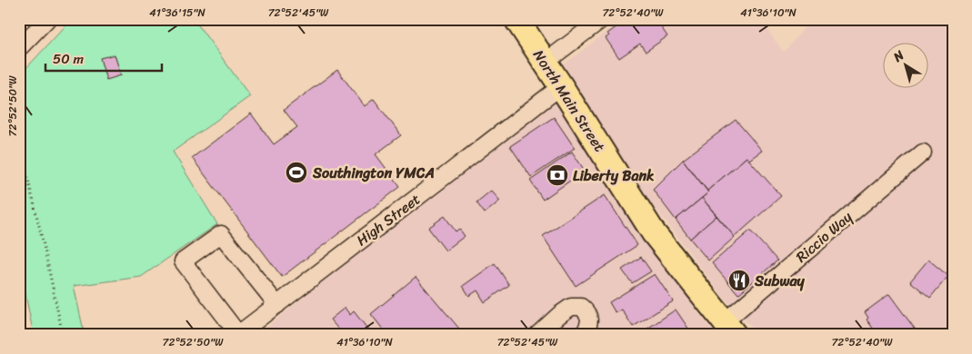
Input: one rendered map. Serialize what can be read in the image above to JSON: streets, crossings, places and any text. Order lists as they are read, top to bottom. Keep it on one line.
{"streets":{"highway":["North Main Street"],"street":["High Street","Riccio Way"]},"crossings":[["North Main Street","High Street"],["North Main Street","Riccio Way"]],"places":{"sports":["Southington YMCA"],"bank":["Liberty Bank"],"restaurant":["Subway"]},"scale_bar":"50 m","north":"top left","coordinates":["41°36'15\"N","72°52'45\"W","72°52'40\"W","41°36'10\"N","72°52'50\"W"]}
